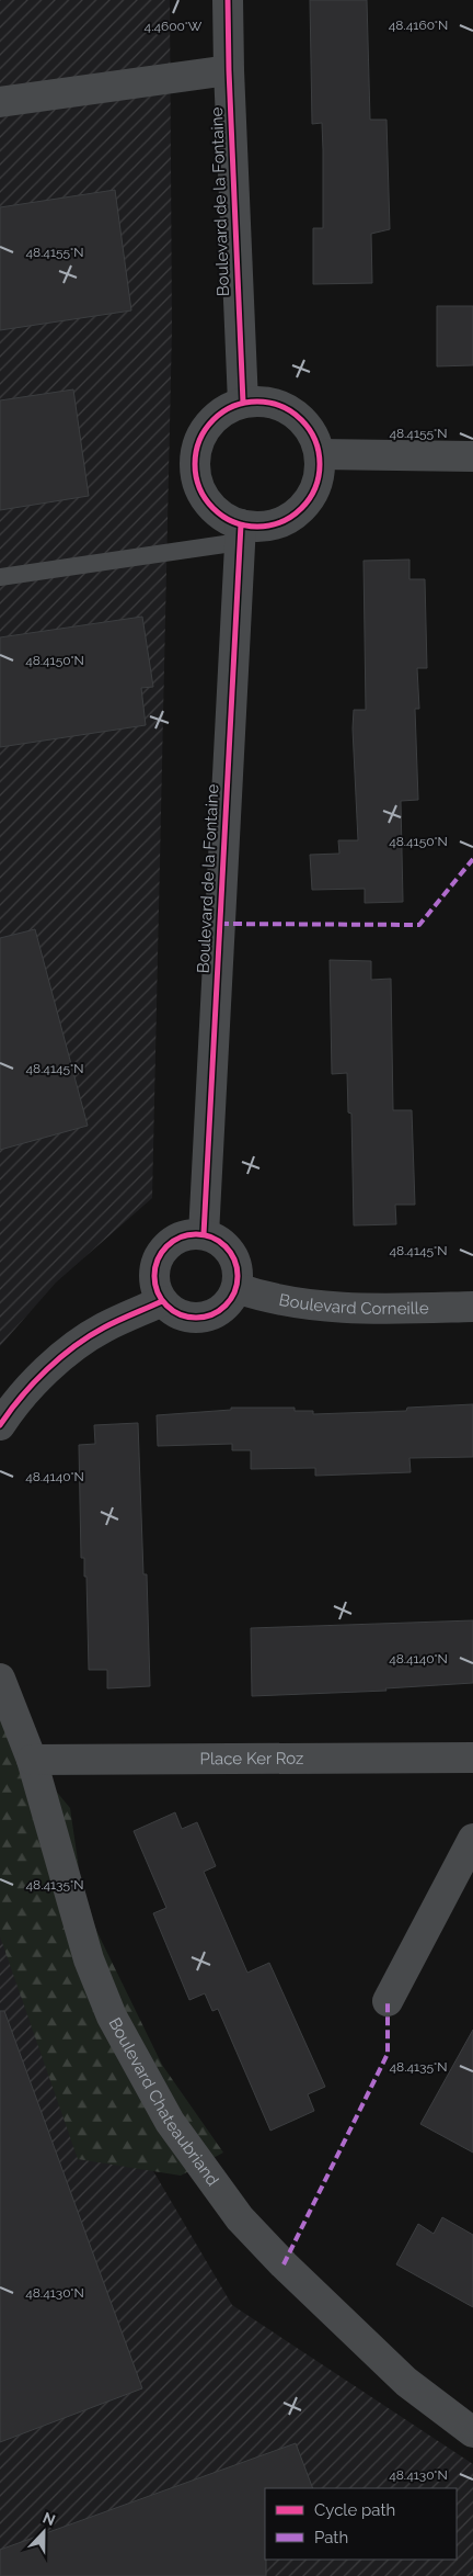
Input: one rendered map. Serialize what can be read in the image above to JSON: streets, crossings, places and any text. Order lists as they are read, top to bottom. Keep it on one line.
{"streets":{"street":["Boulevard de la Fontaine","Boulevard Corneille","Place Ker Roz","Boulevard Chateaubriand"]},"crossings":[["Boulevard de la Fontaine","Boulevard Corneille"],["Place Ker Roz","Boulevard Chateaubriand"]],"legend":["Cycle path","Path"],"north":"top","coordinates":["48.4160°N","4.4600°W","48.4155°N","48.4150°N","48.4145°N","48.4140°N","48.4135°N","48.4130°N"]}
